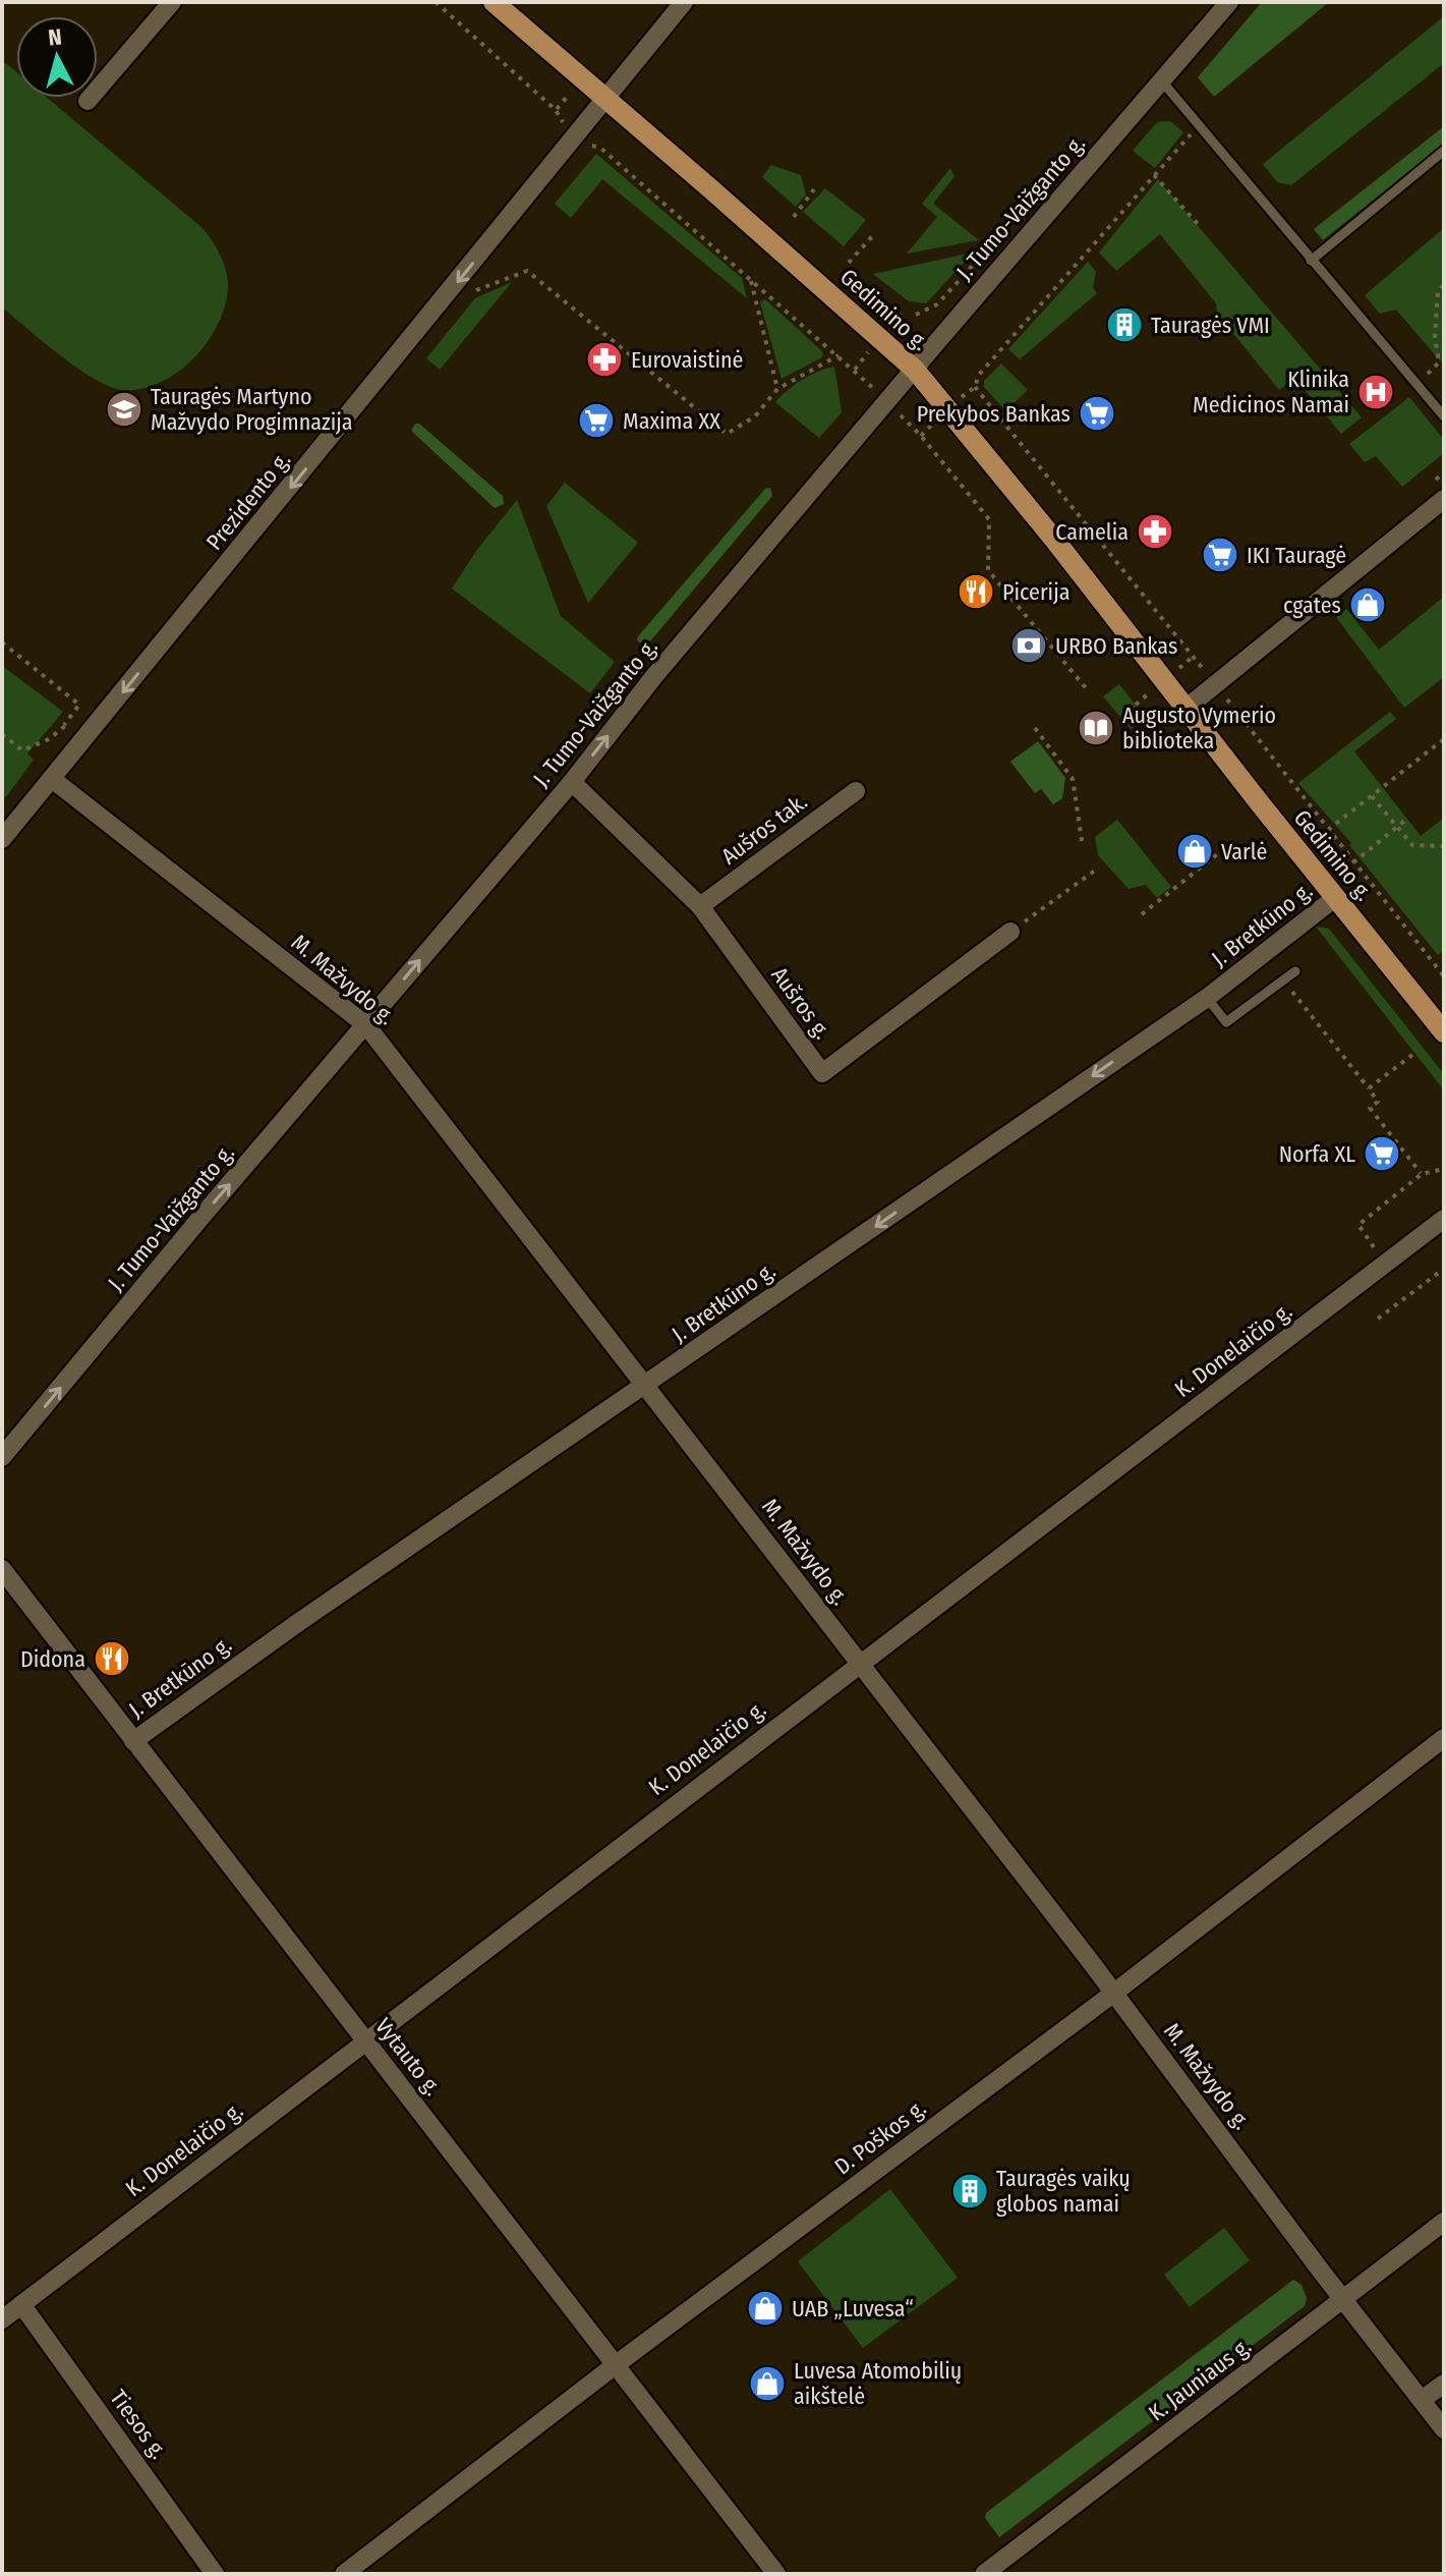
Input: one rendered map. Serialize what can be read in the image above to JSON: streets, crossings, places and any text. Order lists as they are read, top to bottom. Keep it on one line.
{"streets":{"main road":["Gedimino g."],"street":["J. Tumo-Vaižganto g.","Prezidento g.","Aušros tak.","J. Bretkūno g.","M. Mažvydo g.","Aušros g.","K. Donelaičio g.","Vytauto g.","D. Poškos g.","K. Jauniaus g.","Tiesos g."]},"crossings":[["J. Tumo-Vaižganto g.","Gedimino g."],["J. Tumo-Vaižganto g.","M. Mažvydo g."],["J. Tumo-Vaižganto g.","Aušros g."],["Gedimino g.","Prezidento g."],["Gedimino g.","J. Bretkūno g."],["Prezidento g.","M. Mažvydo g."],["Aušros tak.","Aušros g."],["J. Bretkūno g.","M. Mažvydo g."],["J. Bretkūno g.","Vytauto g."],["M. Mažvydo g.","K. Donelaičio g."],["M. Mažvydo g.","D. Poškos g."],["M. Mažvydo g.","K. Jauniaus g."],["K. Donelaičio g.","Vytauto g."],["K. Donelaičio g.","Tiesos g."],["Vytauto g.","D. Poškos g."]],"one_way":["J. Tumo-Vaižganto g.","Prezidento g.","J. Bretkūno g."],"places":{"building":["Tauragės VMI","Tauragės vaikų globos namai"],"pharmacy":["Eurovaistinė","Camelia"],"hospital":["Klinika Medicinos Namai"],"school or university":["Tauragės Martyno Mažvydo Progimnazija"],"supermarket":["Prekybos Bankas","Maxima XX","IKI Tauragė","Norfa XL"],"restaurant":["Picerija","Didona"],"shop":["cgates","Varlė","UAB „Luvesa“","Luvesa Atomobilių aikštelė"],"bank":["URBO Bankas"],"library":["Augusto Vymerio biblioteka"]},"north":"top"}
